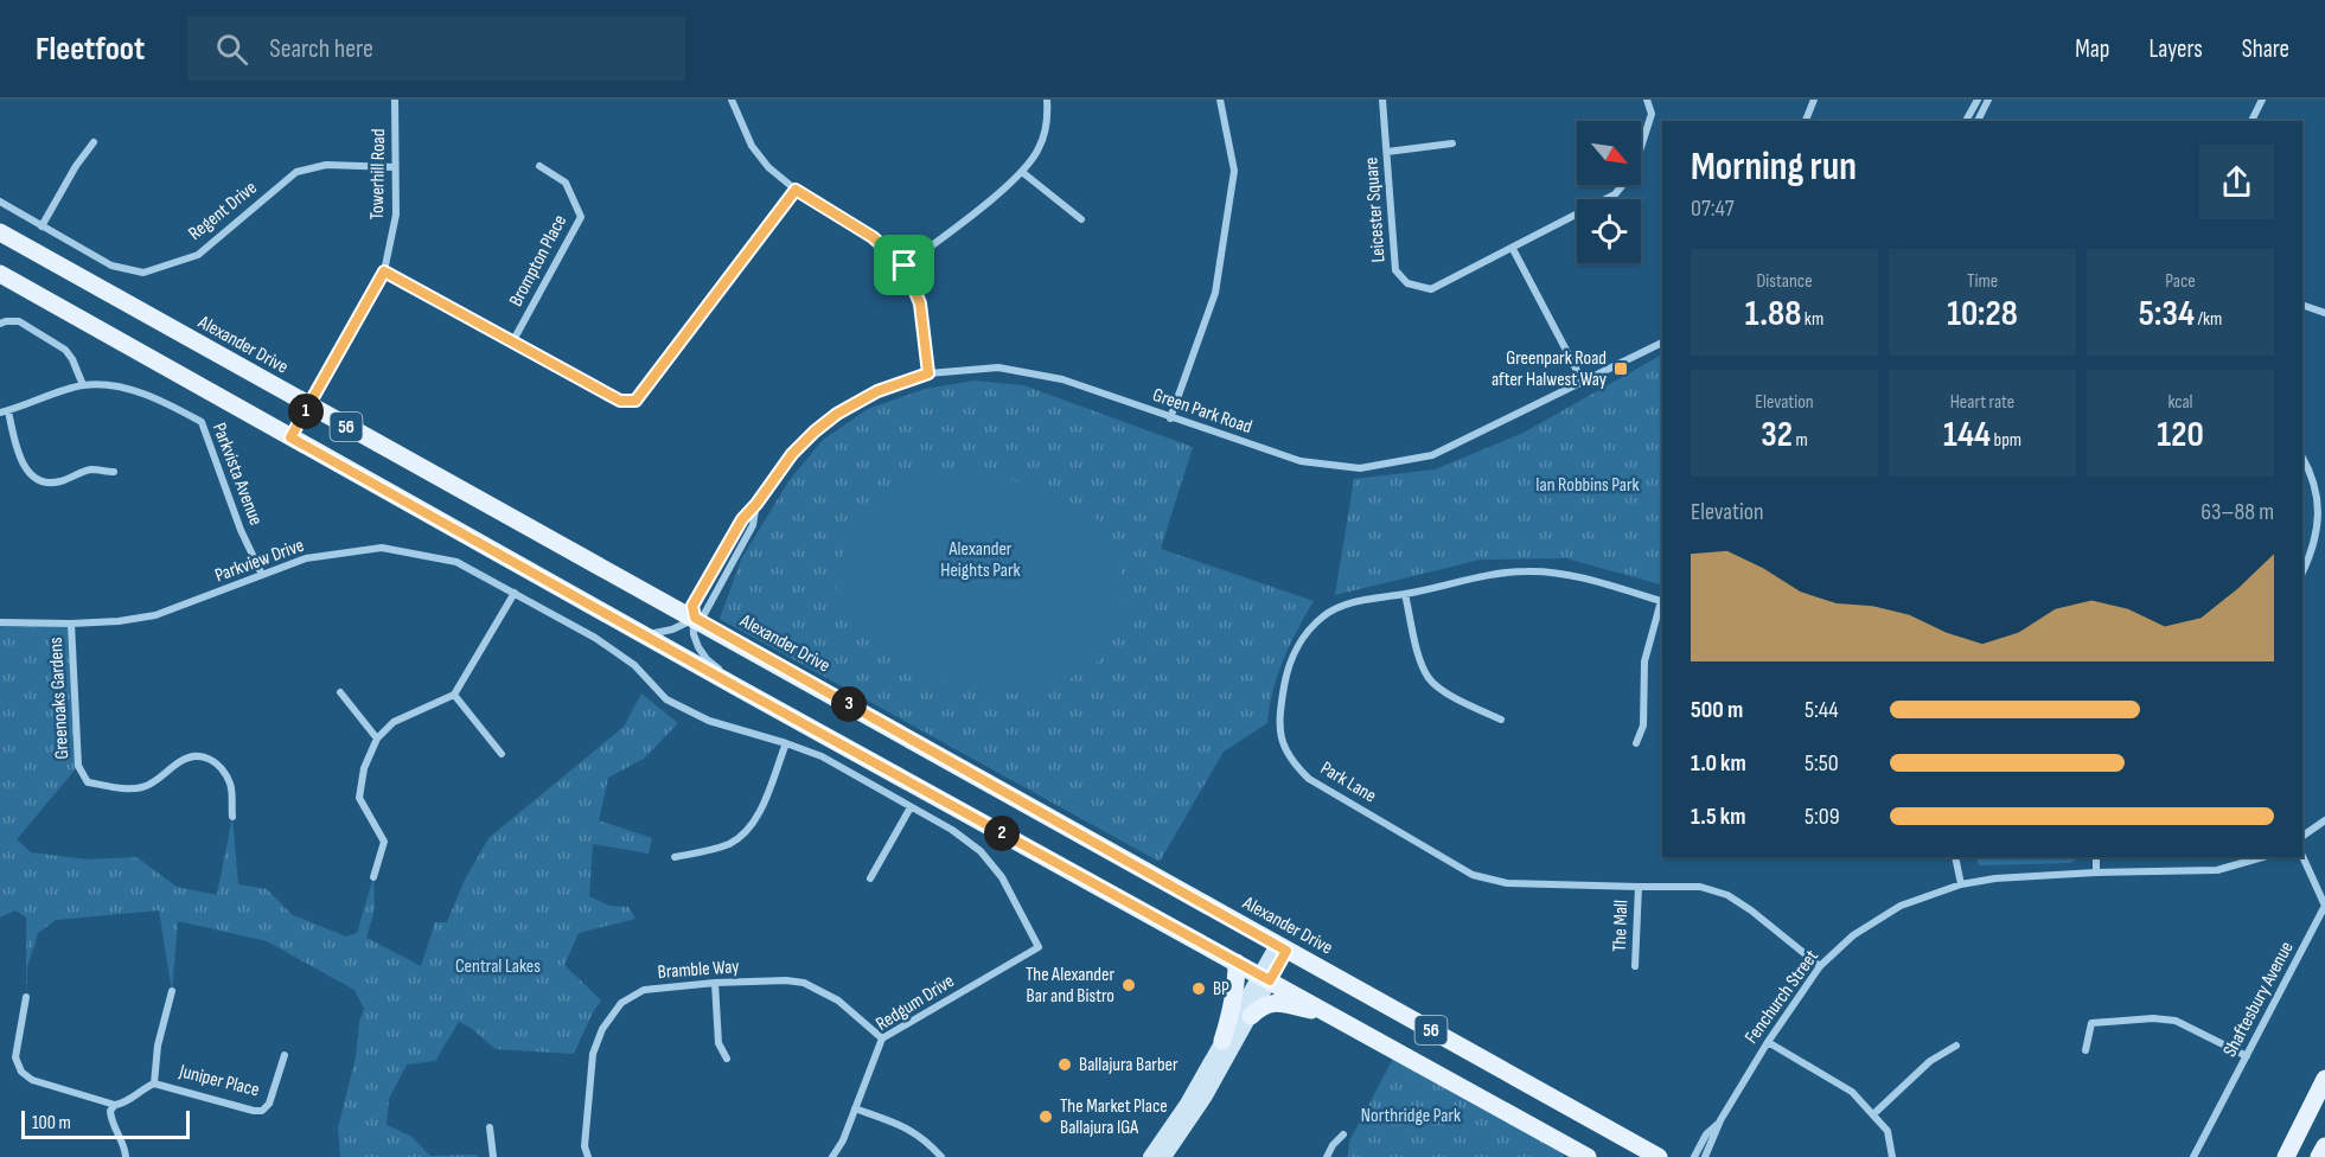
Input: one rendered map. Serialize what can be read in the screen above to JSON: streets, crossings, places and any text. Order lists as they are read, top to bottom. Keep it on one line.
{"streets":{"main road":["Alexander Drive","56"],"street":["Towerhill Road","Leicester Square","Regent Drive","Brompton Place","Green Park Road","Parkvista Avenue","Parkview Drive","Greenoaks Gardens","Park Lane","The Mall","Bramble Way","Fenchurch Street","Shaftesbury Avenue","Redgum Drive","Juniper Place"]},"crossings":[["Towerhill Road","Regent Drive"],["Towerhill Road","Alexander Drive"],["Towerhill Road","56"],["Alexander Drive","Green Park Road"],["Green Park Road","56"],["Parkvista Avenue","Parkview Drive"],["Parkview Drive","Greenoaks Gardens"],["Parkview Drive","Redgum Drive"],["Park Lane","The Mall"],["Park Lane","Fenchurch Street"],["Bramble Way","Redgum Drive"]],"parks":["Ian Robbins Park","Alexander Heights Park","Central Lakes","Northridge Park"],"places":{"transit":["Greenpark Road after Halwest Way"],"other":["The Alexander Bar and Bistro","BP","Ballajura Barber","The Market Place Ballajura IGA"]},"scale_bar":"100 m","north":"bottom right","page":{"header":"Fleetfoot","search":"Search here","nav":["Map","Layers","Share"],"heading":["Morning run","07:47"],"stats":[["Distance","1.88 km"],["Time","10:28"],["Pace","5:34 /km"],["Elevation","32 m"],["Heart rate","144 bpm"],["kcal","120"]],"pins":["1","3","2"],"chart":["Elevation","63–88 m"],"list":[{"name":"500 m","note":"5:44"},{"name":"1.0 km","note":"5:50"},{"name":"1.5 km","note":"5:09"}],"scale":"100 m"}}
